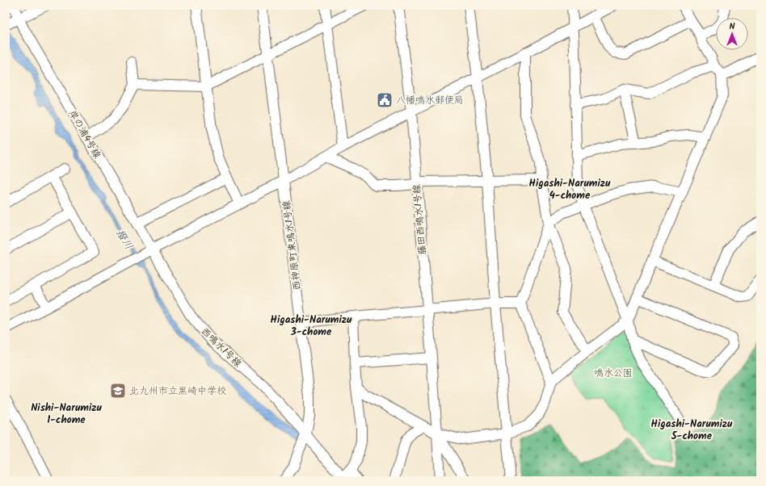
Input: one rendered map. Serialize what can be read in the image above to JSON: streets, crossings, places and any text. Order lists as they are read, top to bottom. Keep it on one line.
{"streets":{"street":["岸の浦4号線","藤田西鳴水1号線","西神原町東鳴水1号線","西鳴水1号線"]},"crossings":[["岸の浦4号線","西鳴水1号線"],["西神原町東鳴水1号線","西鳴水1号線"]],"districts":["Higashi-Narumizu 4-chome","Higashi-Narumizu 3-chome","Nishi-Narumizu 1-chome","Higashi-Narumizu 5-chome"],"water":["撥川"],"parks":["鳴水公園"],"places":{"public building":["八幡鳴水郵便局"],"school or university":["北九州市立黒崎中学校"]},"north":"top"}
